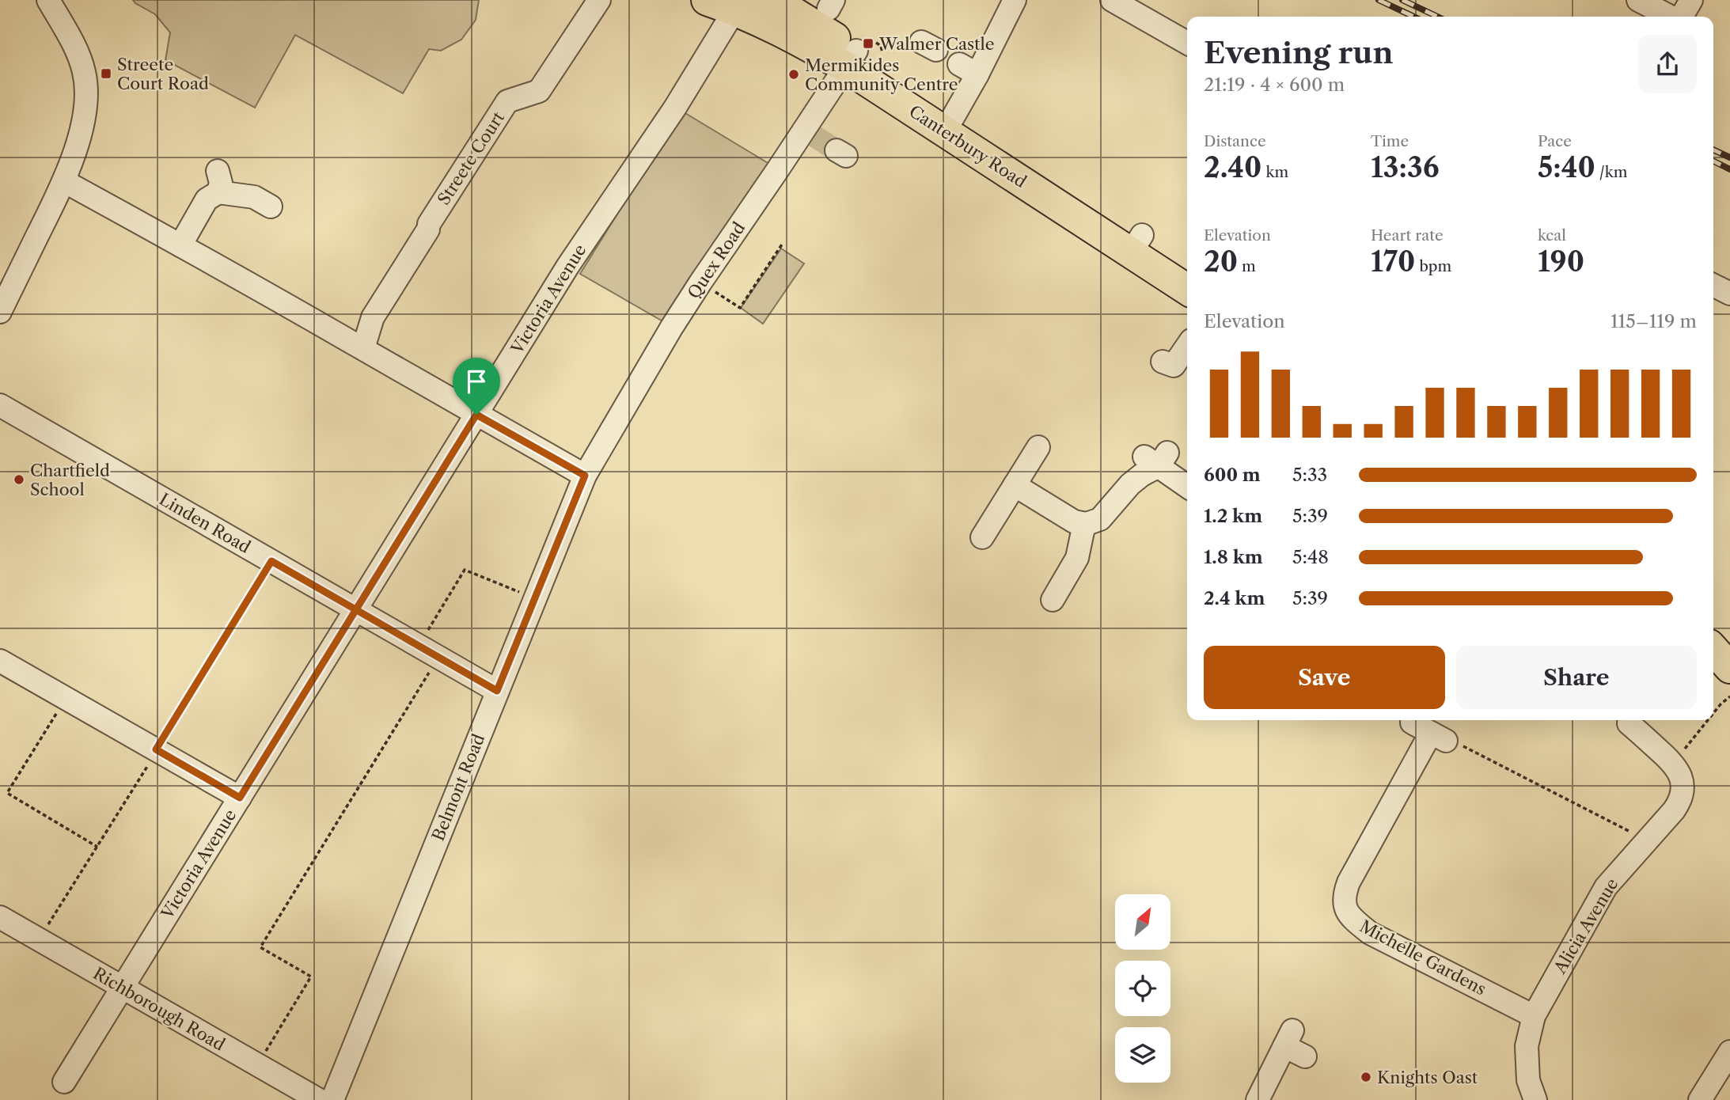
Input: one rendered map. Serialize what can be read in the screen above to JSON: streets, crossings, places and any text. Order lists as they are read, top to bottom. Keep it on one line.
{"streets":{"highway":["Canterbury Road"],"street":["Streete Court","Quex Road","Victoria Avenue","Linden Road","Belmont Road","Alicia Avenue","Michelle Gardens","Richborough Road"]},"crossings":[["Canterbury Road","Quex Road"],["Canterbury Road","Victoria Avenue"],["Quex Road","Belmont Road"],["Victoria Avenue","Linden Road"],["Victoria Avenue","Richborough Road"],["Linden Road","Belmont Road"],["Alicia Avenue","Michelle Gardens"]],"places":{"transit":["Walmer Castle","Streete Court Road"],"other":["Mermikides Community Centre","Chartfield School","Knights Oast"]},"north":"top right","page":{"heading":["Evening run","21:19 · 4 × 600 m"],"stats":[["Distance","2.40 km"],["Time","13:36"],["Pace","5:40 /km"],["Elevation","20 m"],["Heart rate","170 bpm"],["kcal","190"]],"chart":["Elevation","115–119 m"],"list":[{"name":"600 m","note":"5:33"},{"name":"1.2 km","note":"5:39"},{"name":"1.8 km","note":"5:48"},{"name":"2.4 km","note":"5:39"}],"buttons":["Save","Share"]}}
